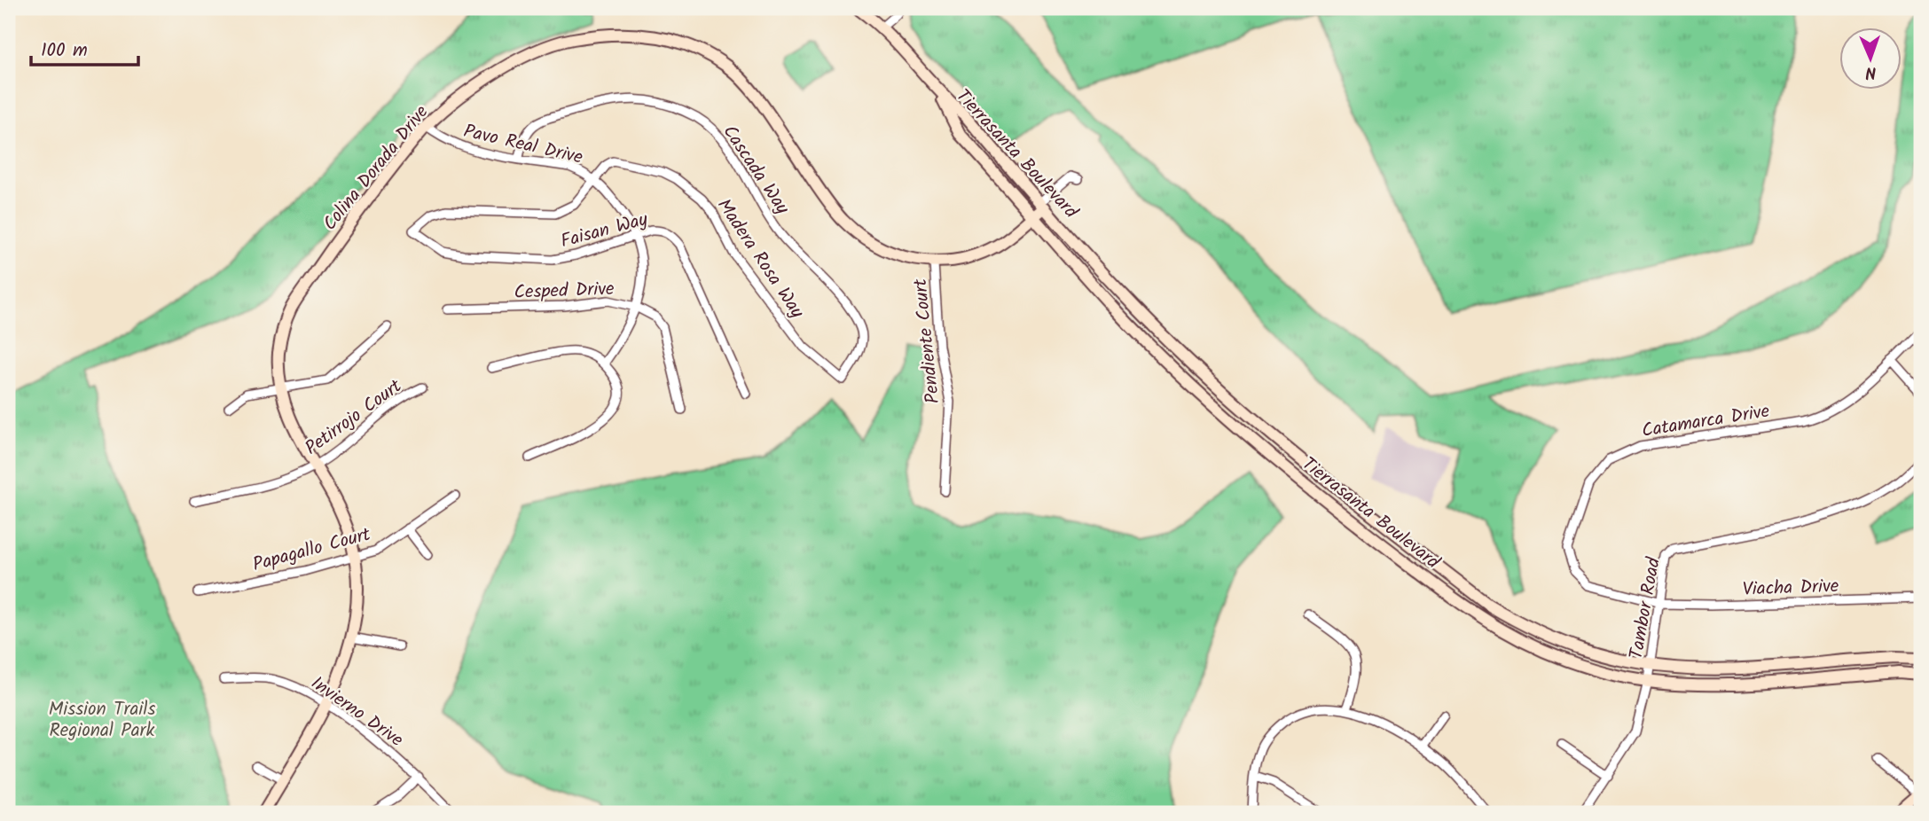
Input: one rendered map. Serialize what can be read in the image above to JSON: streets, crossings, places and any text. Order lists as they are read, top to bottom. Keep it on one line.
{"streets":{"main road":["Tierrasanta Boulevard","Colina Dorada Drive"],"street":["Pavo Real Drive","Cascada Way","Faisan Way","Madera Rosa Way","Cesped Drive","Pendiente Court","Petirrojo Court","Catamarca Drive","Papagallo Court","Viacha Drive","Tambor Road","Invierno Drive"]},"crossings":[["Pavo Real Drive","Colina Dorada Drive"],["Pavo Real Drive","Cascada Way"],["Pavo Real Drive","Faisan Way"],["Pavo Real Drive","Madera Rosa Way"],["Pavo Real Drive","Cesped Drive"],["Tierrasanta Boulevard","Colina Dorada Drive"],["Tierrasanta Boulevard","Tambor Road"],["Colina Dorada Drive","Pendiente Court"],["Colina Dorada Drive","Petirrojo Court"],["Colina Dorada Drive","Papagallo Court"],["Colina Dorada Drive","Invierno Drive"],["Cascada Way","Madera Rosa Way"],["Faisan Way","Madera Rosa Way"],["Catamarca Drive","Viacha Drive"],["Catamarca Drive","Tambor Road"],["Viacha Drive","Tambor Road"]],"parks":["Mission Trails Regional Park"],"scale_bar":"100 m","north":"bottom"}
